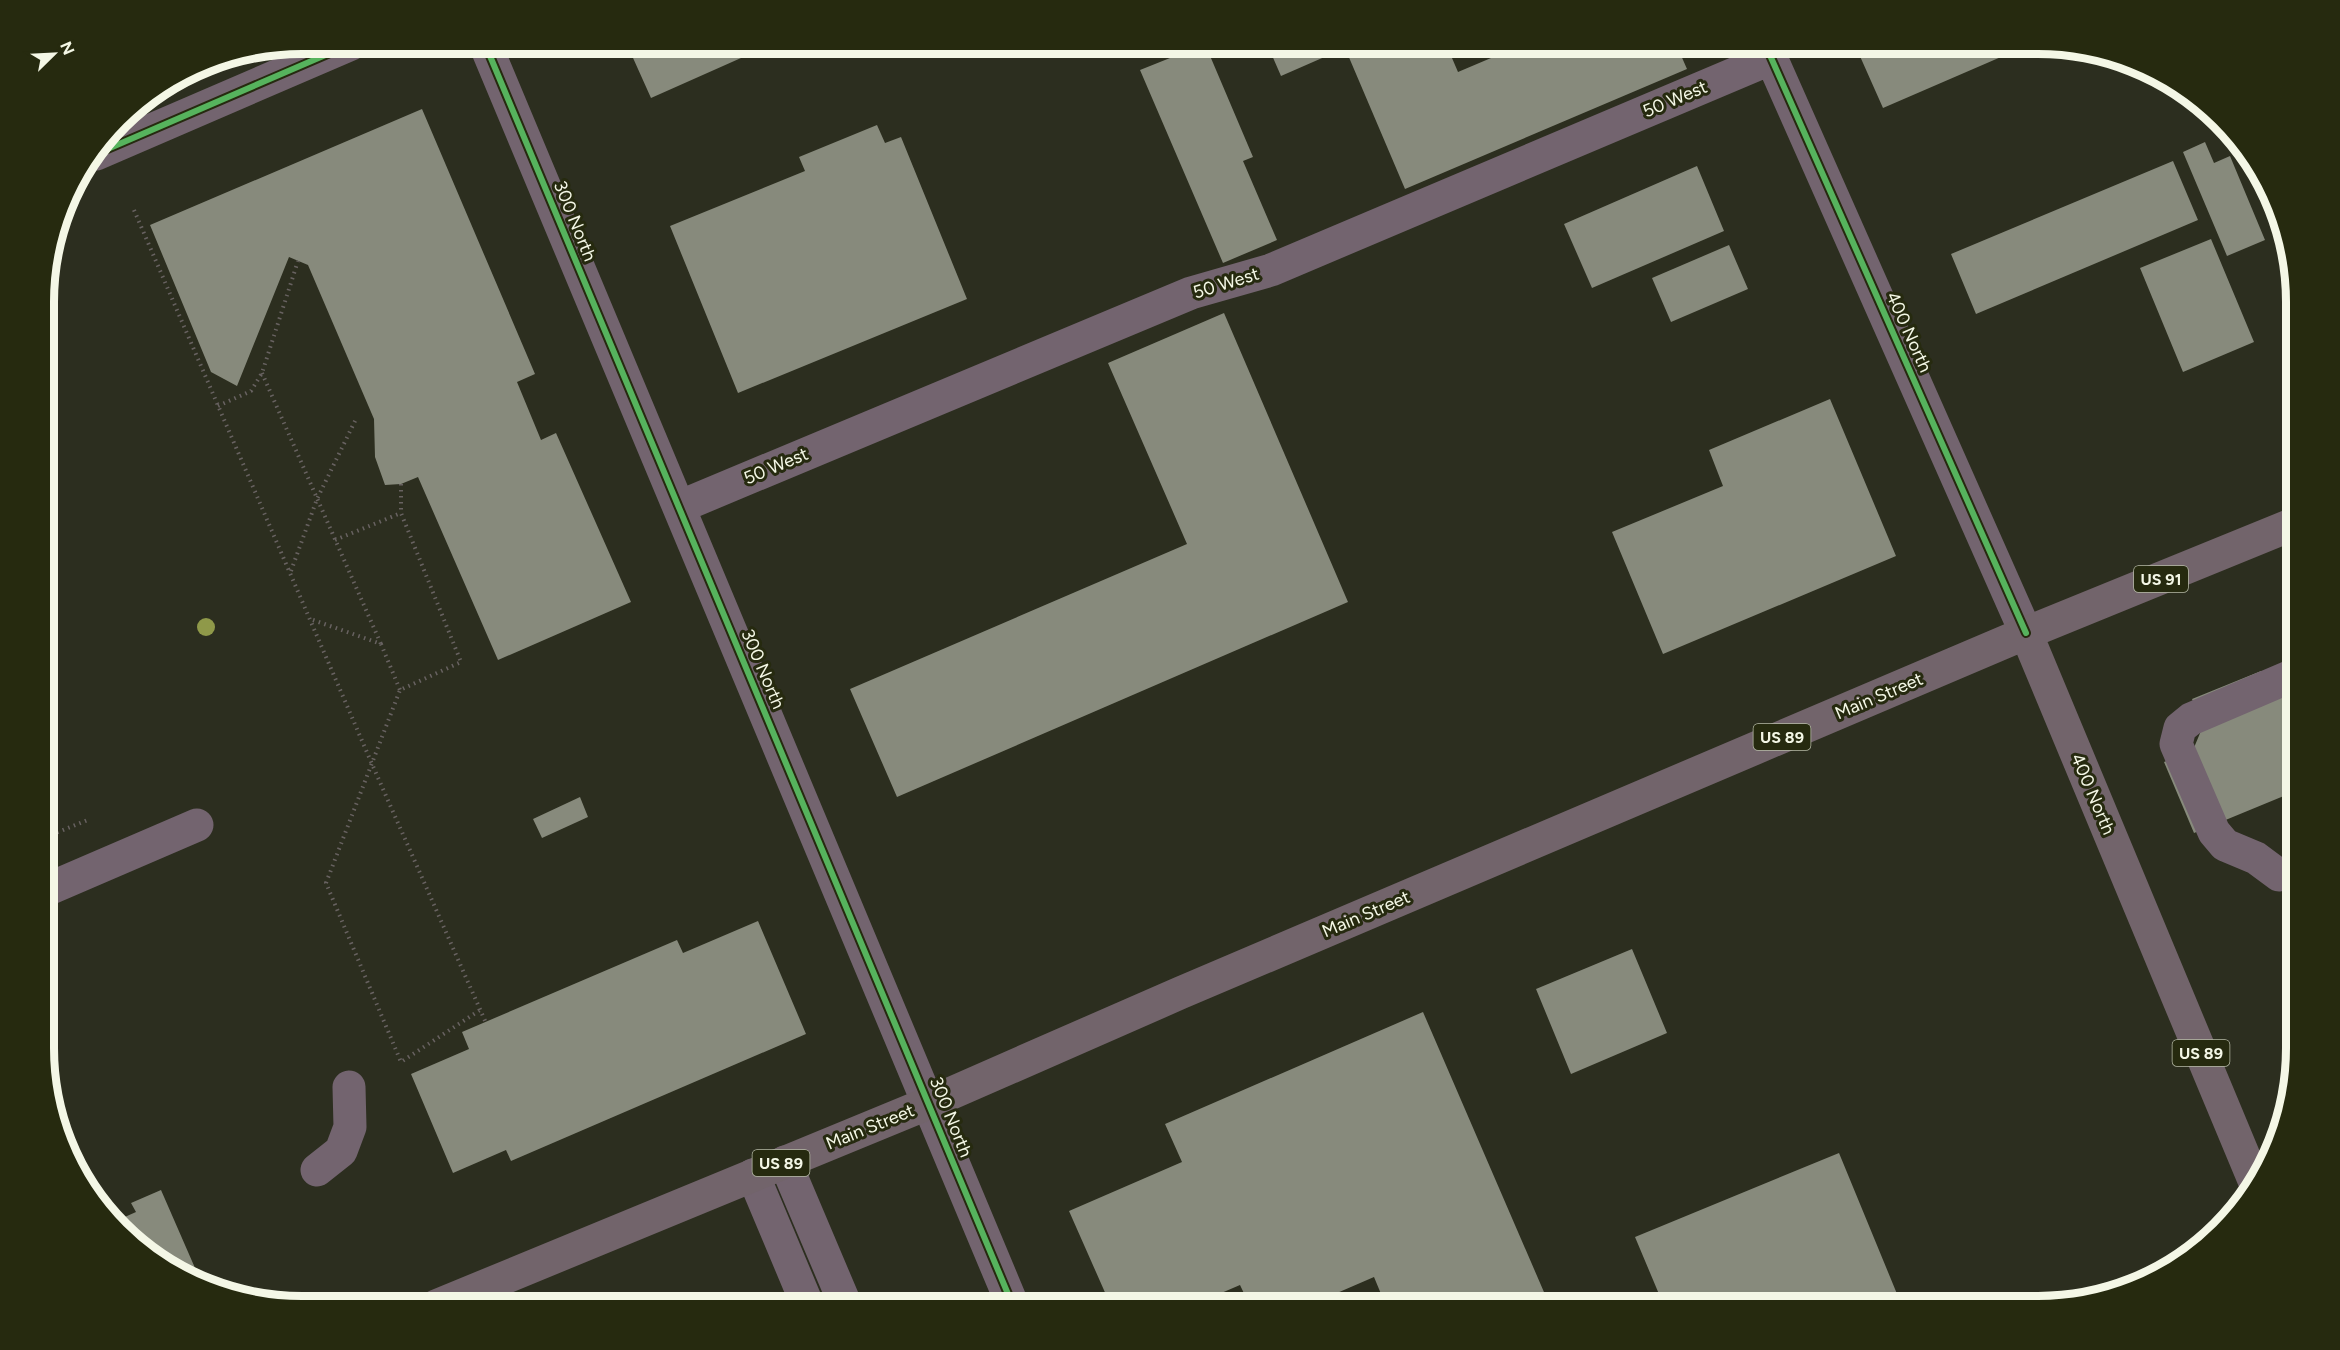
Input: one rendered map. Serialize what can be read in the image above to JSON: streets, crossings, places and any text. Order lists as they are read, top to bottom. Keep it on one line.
{"streets":{"main road":["400 North","US 91","Main Street","US 89"],"street":["50 West","300 North"]},"crossings":[["50 West","300 North"],["300 North","Main Street"],["400 North","Main Street"]],"north":"top right"}
